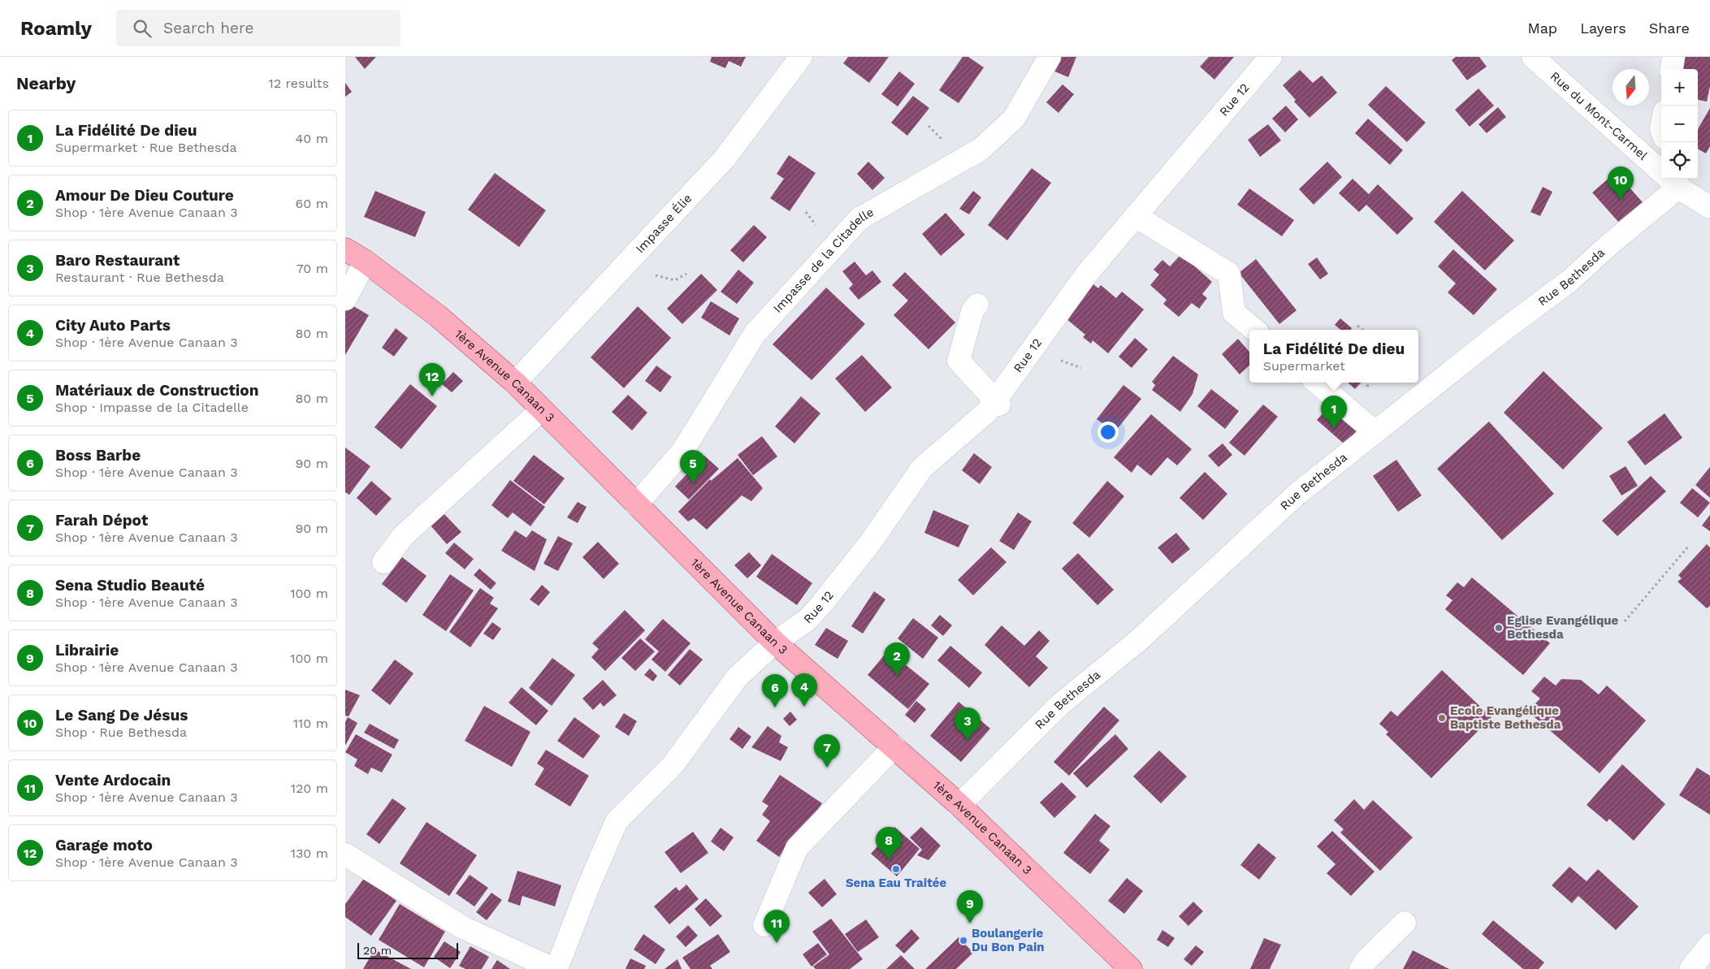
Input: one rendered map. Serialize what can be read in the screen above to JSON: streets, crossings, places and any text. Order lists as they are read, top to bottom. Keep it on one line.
{"streets":{"main road":["1ère Avenue Canaan 3"],"street":["Rue 12","Rue du Mont-Carmel","Impasse Élie","Impasse de la Citadelle","Rue Bethesda"]},"crossings":[["Rue 12","1ère Avenue Canaan 3"],["Rue du Mont-Carmel","Rue Bethesda"],["Impasse Élie","1ère Avenue Canaan 3"],["Impasse de la Citadelle","1ère Avenue Canaan 3"],["Rue Bethesda","1ère Avenue Canaan 3"]],"places":["Eglise Evangélique Bethesda","Ecole Evangélique Baptiste Bethesda","Sena Eau Traitée","Boulangerie Du Bon Pain"],"scale_bar":"20 m","north":"bottom","page":{"header":"Roamly","search":"Search here","nav":["Map","Layers","Share"],"heading":["Nearby","12 results"],"map_buttons":["+","−"],"list":[{"mark":"1","name":"La Fidélité De dieu","note":"Supermarket · Rue Bethesda","value":"40 m"},{"mark":"2","name":"Amour De Dieu Couture","note":"Shop · 1ère Avenue Canaan 3","value":"60 m"},{"mark":"3","name":"Baro Restaurant","note":"Restaurant · Rue Bethesda","value":"70 m"},{"mark":"4","name":"City Auto Parts","note":"Shop · 1ère Avenue Canaan 3","value":"80 m"},{"mark":"5","name":"Matériaux de Construction","note":"Shop · Impasse de la Citadelle","value":"80 m"},{"mark":"6","name":"Boss Barbe","note":"Shop · 1ère Avenue Canaan 3","value":"90 m"},{"mark":"7","name":"Farah Dépot","note":"Shop · 1ère Avenue Canaan 3","value":"90 m"},{"mark":"8","name":"Sena Studio Beauté","note":"Shop · 1ère Avenue Canaan 3","value":"100 m"},{"mark":"9","name":"Librairie","note":"Shop · 1ère Avenue Canaan 3","value":"100 m"},{"mark":"10","name":"Le Sang De Jésus","note":"Shop · Rue Bethesda","value":"110 m"},{"mark":"11","name":"Vente Ardocain","note":"Shop · 1ère Avenue Canaan 3","value":"120 m"},{"mark":"12","name":"Garage moto","note":"Shop · 1ère Avenue Canaan 3","value":"130 m"}],"pins":["10","12","1","5","2","4","6","3","7","8","9","11"],"popup":["La Fidélité De dieu","Supermarket"],"scale":"20 m"}}
